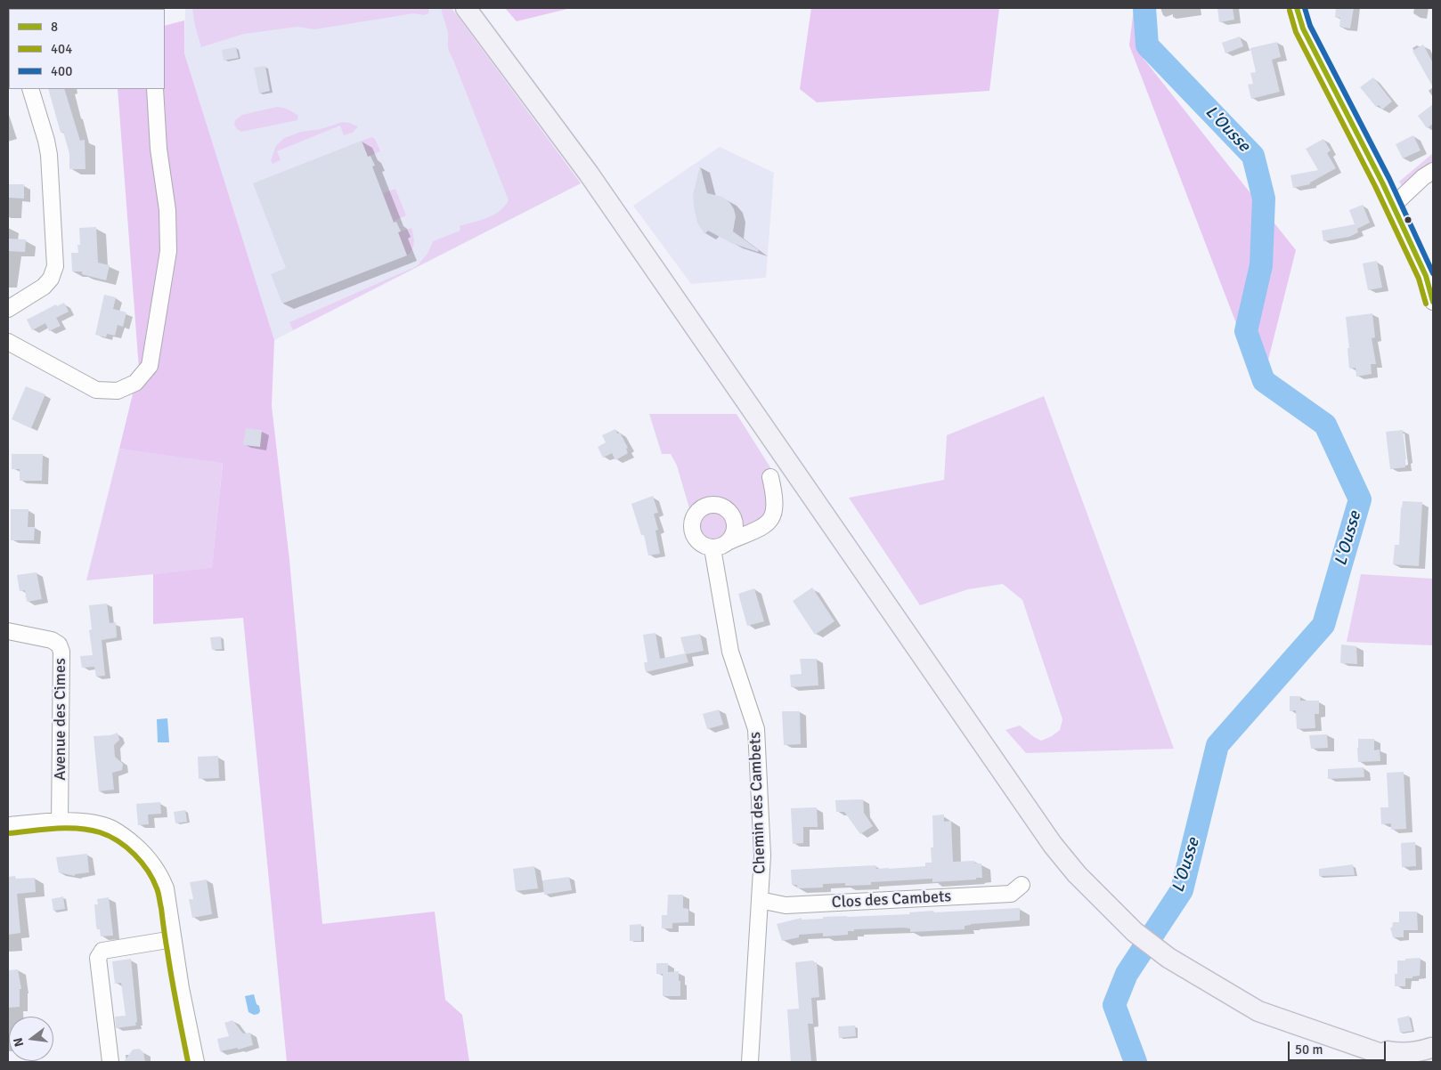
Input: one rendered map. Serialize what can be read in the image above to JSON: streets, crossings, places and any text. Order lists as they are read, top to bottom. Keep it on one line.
{"streets":{"street":["Avenue des Cimes","Chemin des Cambets","Clos des Cambets"]},"crossings":[["Chemin des Cambets","Clos des Cambets"]],"water":["L'Ousse"],"lines":["transit line 8","transit line 400","transit line 404"],"legend":["8","404","400"],"scale_bar":"50 m","north":"left"}
